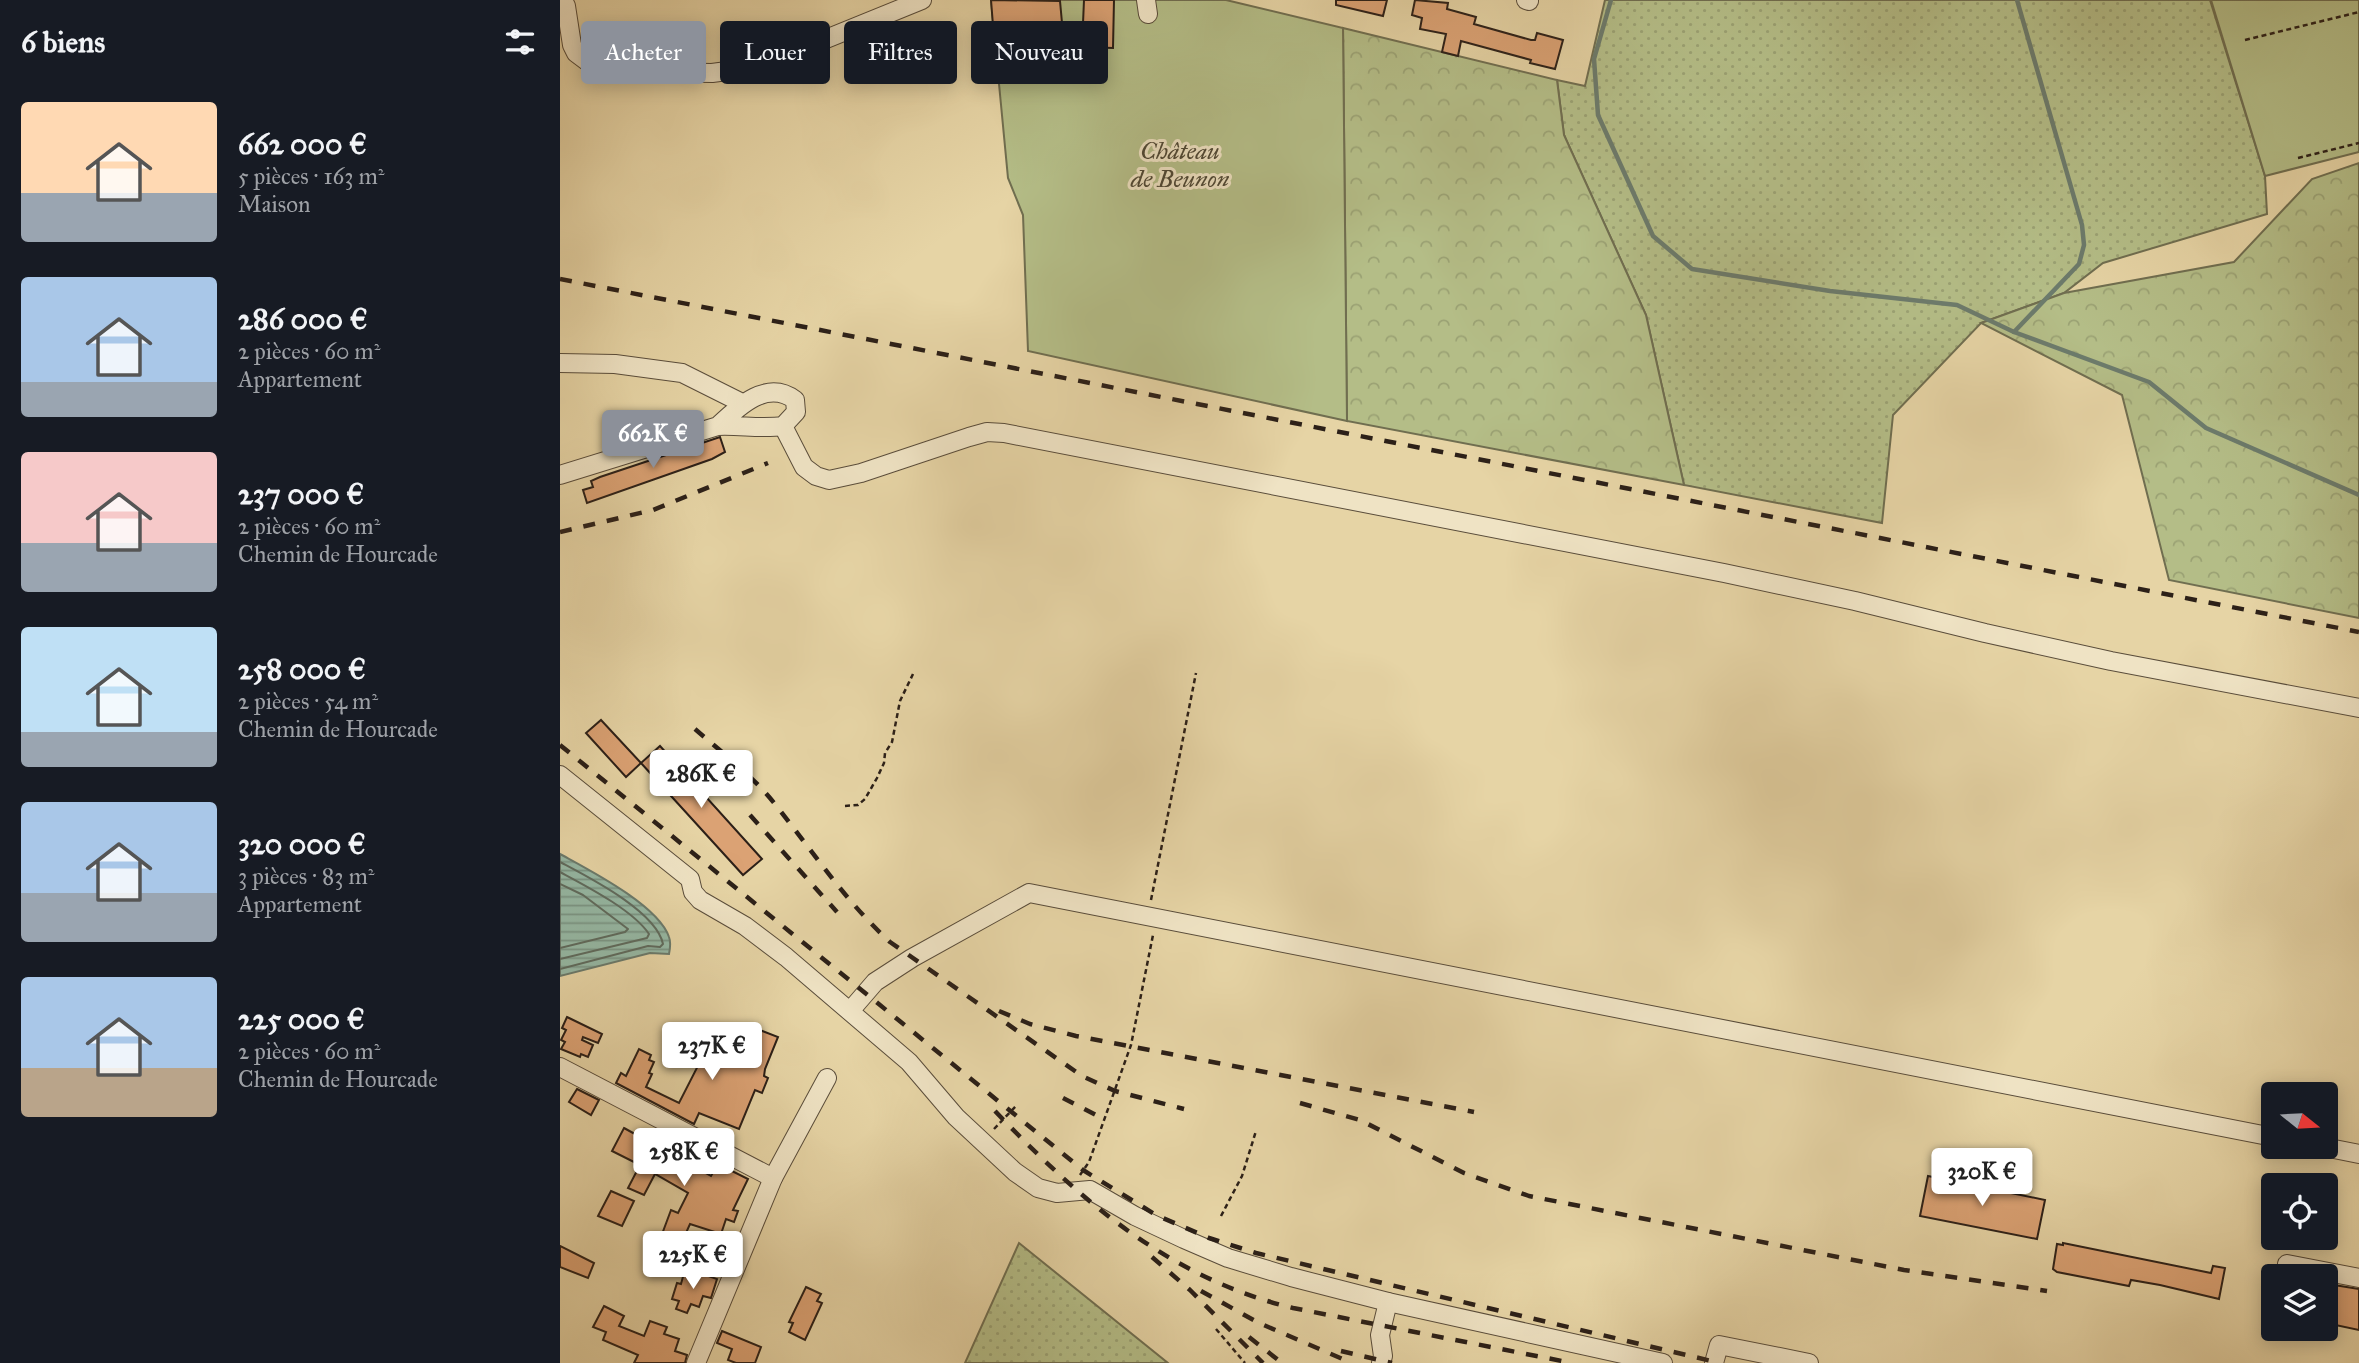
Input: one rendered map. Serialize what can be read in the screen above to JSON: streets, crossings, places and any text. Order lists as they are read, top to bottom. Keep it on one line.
{"parks":["Château de Beunon"],"north":"right","page":{"heading":"6 biens","chip":["Acheter","Louer","Filtres","Nouveau"],"list":[{"name":"662 000 €","note":"5 pièces · 163 m² · Maison"},{"name":"286 000 €","note":"2 pièces · 60 m² · Appartement"},{"name":"237 000 €","note":"2 pièces · 60 m² · Chemin de Hourcade"},{"name":"258 000 €","note":"2 pièces · 54 m² · Chemin de Hourcade"},{"name":"320 000 €","note":"3 pièces · 83 m² · Appartement"},{"name":"225 000 €","note":"2 pièces · 60 m² · Chemin de Hourcade"}],"price":["662K €","286K €","237K €","258K €","320K €","225K €"]}}
